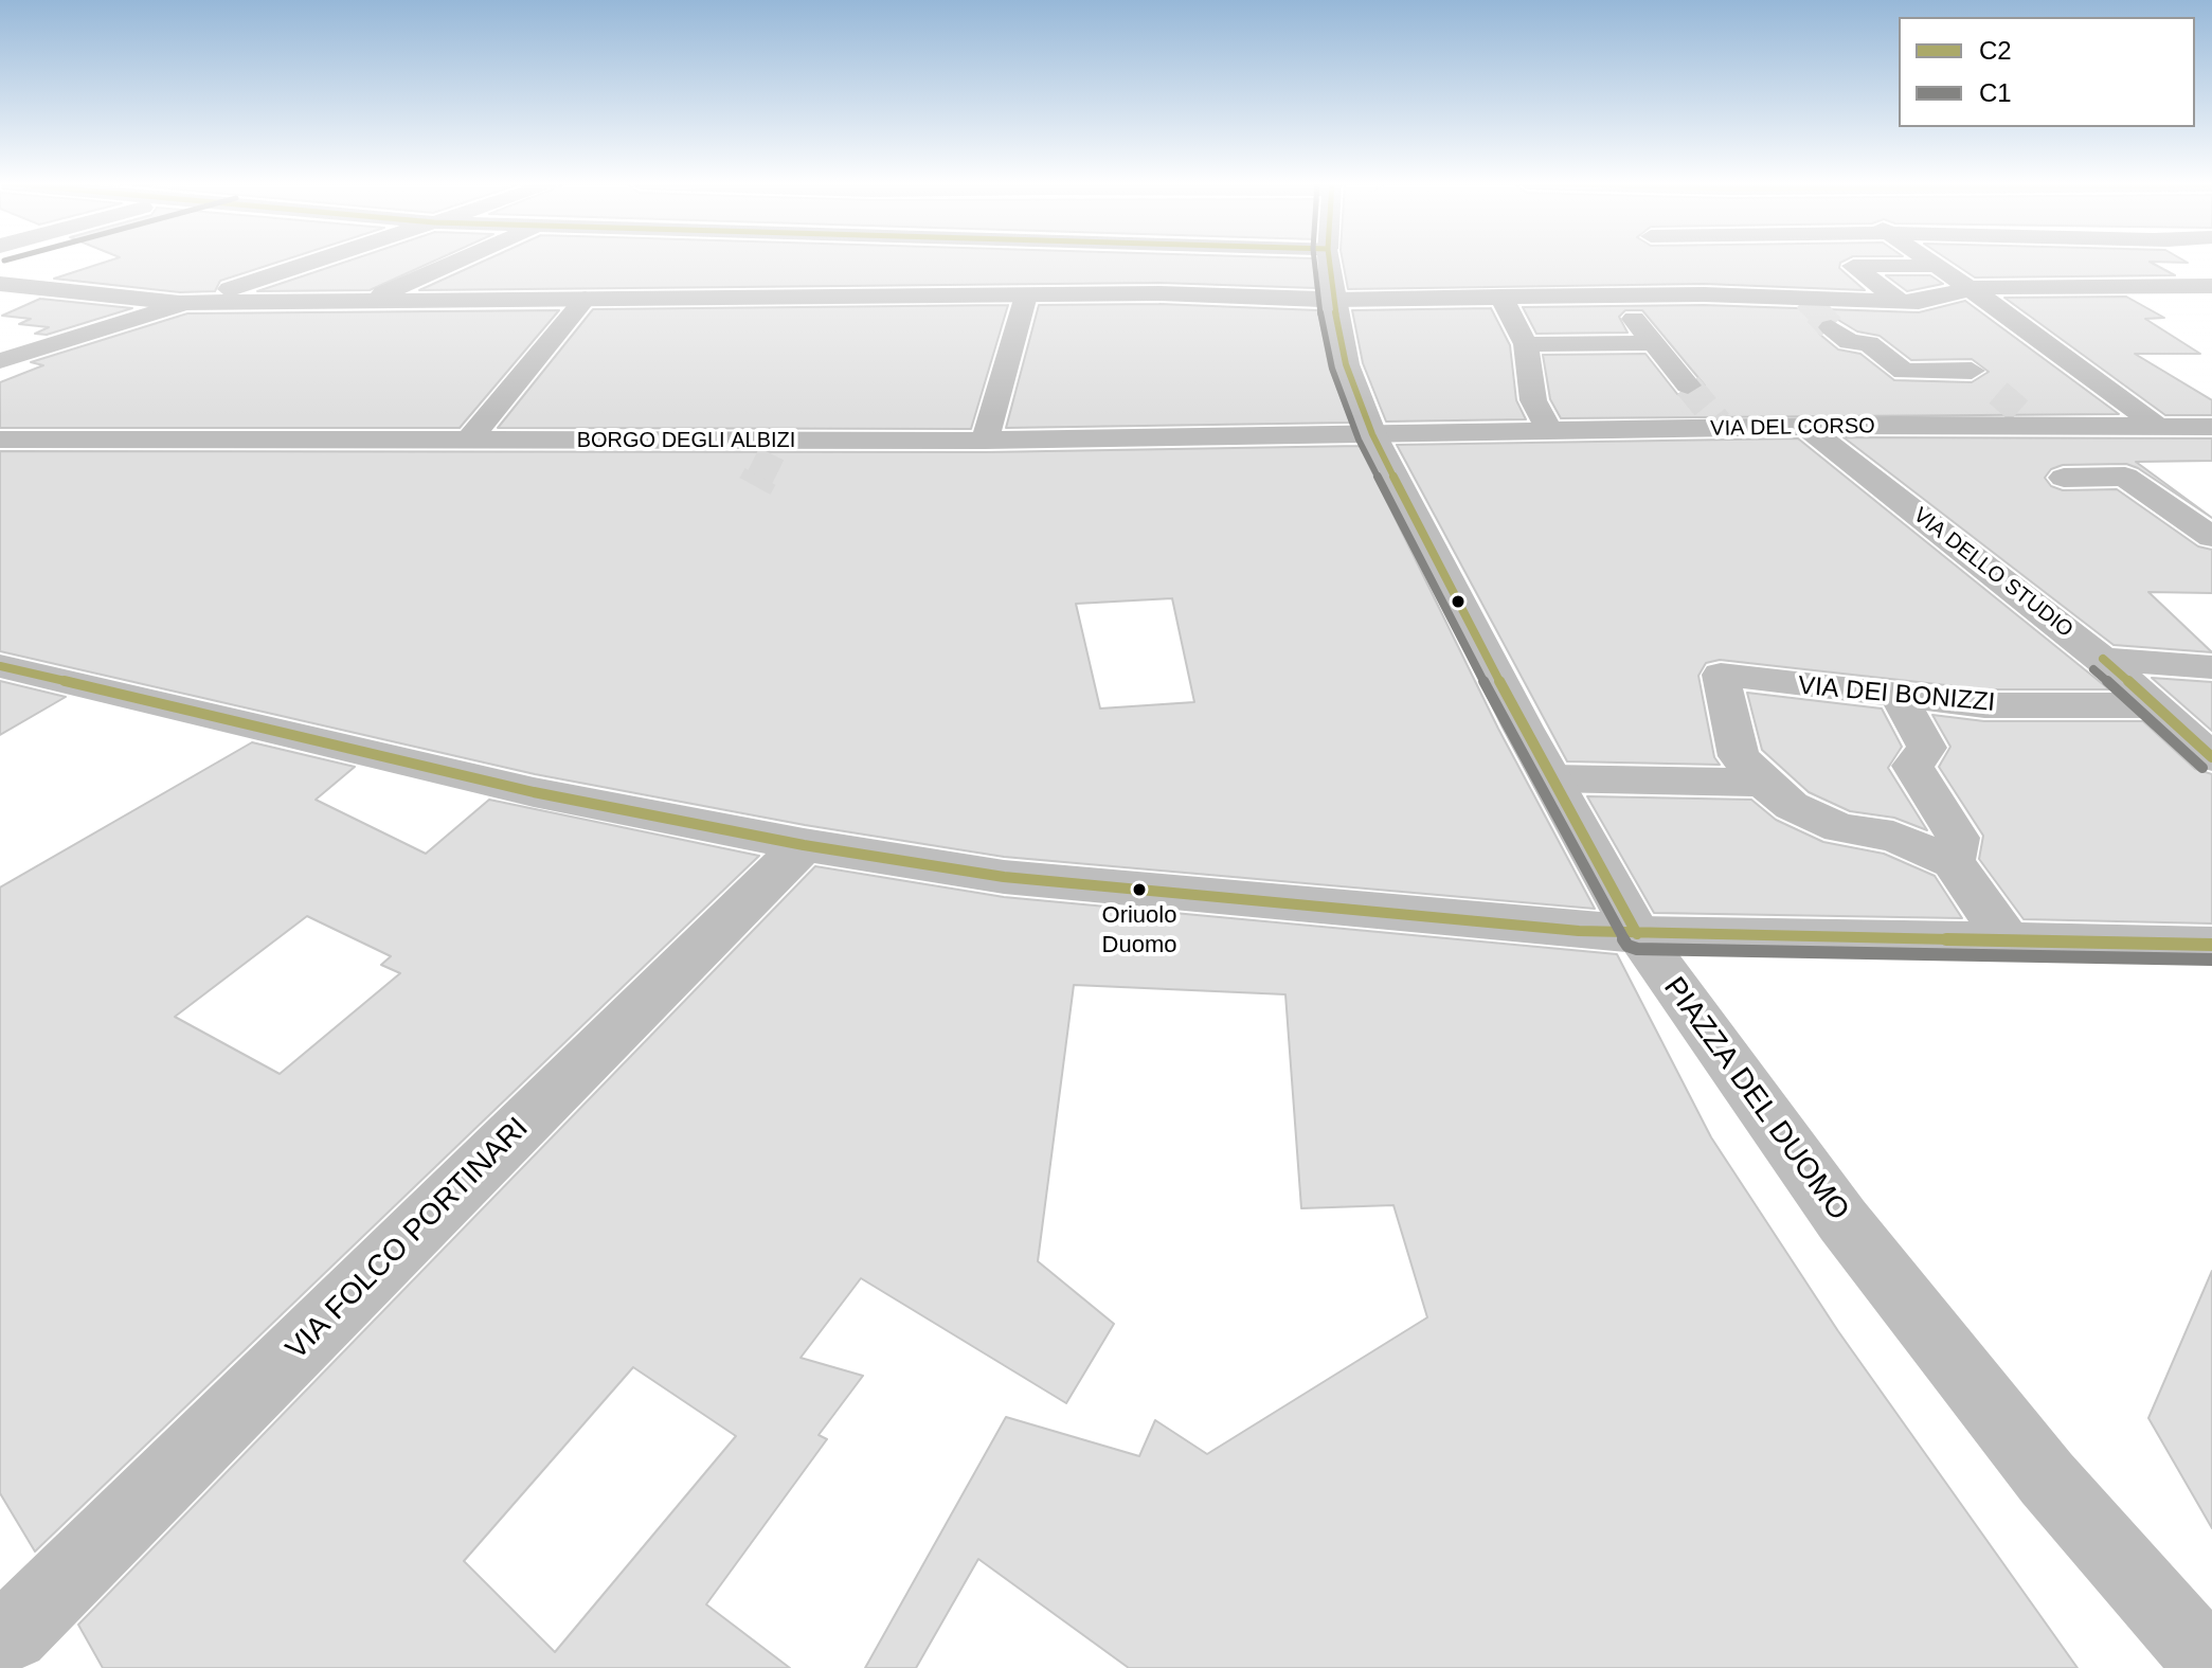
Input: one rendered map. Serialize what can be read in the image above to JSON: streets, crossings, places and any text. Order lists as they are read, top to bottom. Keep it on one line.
{"streets":{"street":["VIA DEL CORSO","BORGO DEGLI ALBIZI","VIA DELLO STUDIO","VIA DEI BONIZZI","PIAZZA DEL DUOMO","VIA FOLCO PORTINARI"]},"crossings":[["VIA DEL CORSO","BORGO DEGLI ALBIZI"],["VIA DEL CORSO","VIA DELLO STUDIO"],["VIA DELLO STUDIO","VIA DEI BONIZZI"]],"places":["Oriuolo Duomo"],"lines":["transit line C2","transit line C1"],"legend":["C2","C1"]}
